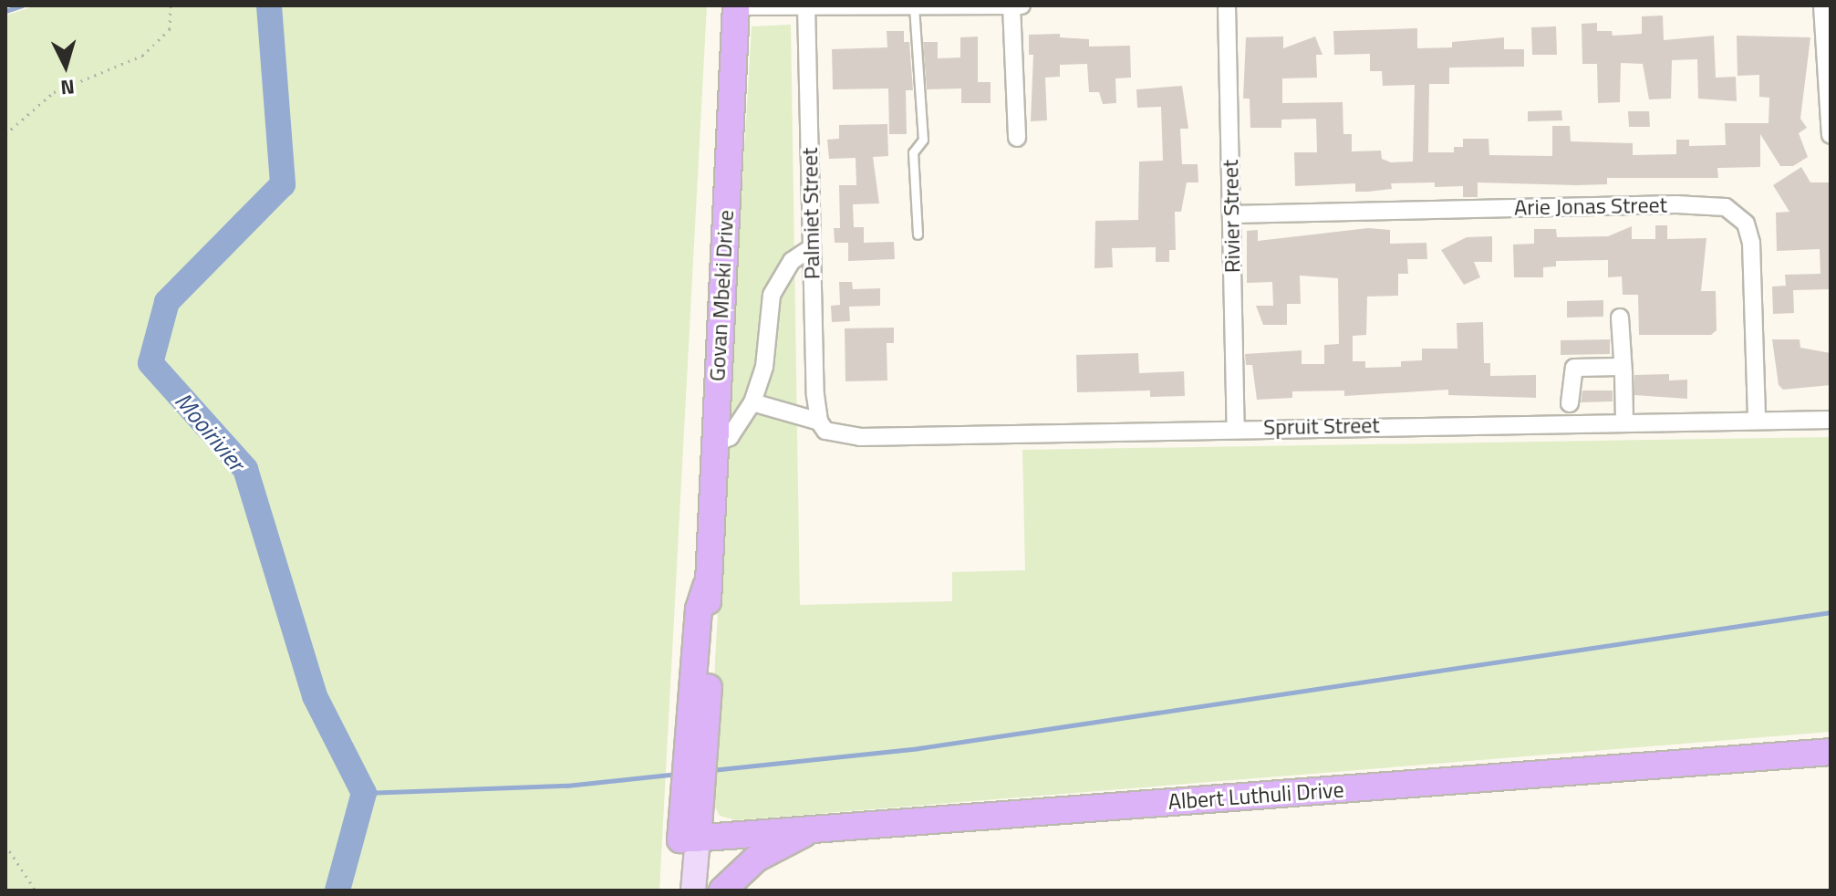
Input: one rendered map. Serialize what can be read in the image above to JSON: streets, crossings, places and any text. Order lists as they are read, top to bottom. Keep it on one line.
{"streets":{"main road":["Govan Mbeki Drive","Albert Luthuli Drive"],"street":["Arie Jonas Street","Palmiet Street","Rivier Street","Spruit Street"]},"crossings":[["Arie Jonas Street","Rivier Street"],["Arie Jonas Street","Spruit Street"],["Palmiet Street","Spruit Street"],["Rivier Street","Spruit Street"],["Govan Mbeki Drive","Albert Luthuli Drive"]],"water":["Mooirivier"],"north":"bottom"}
